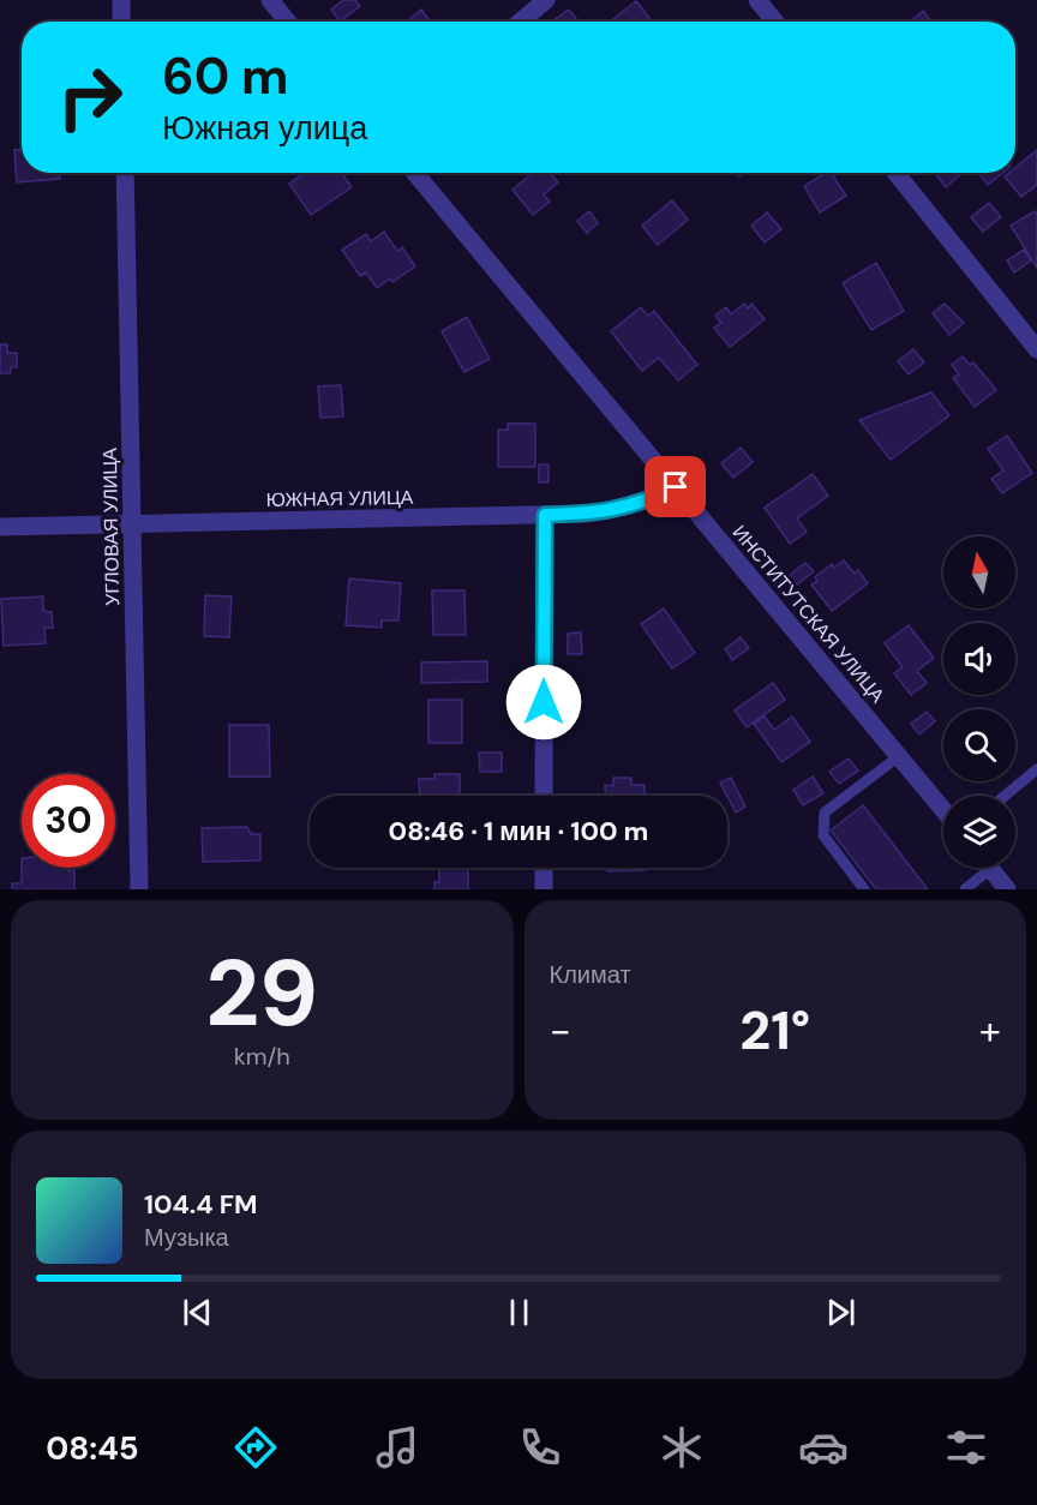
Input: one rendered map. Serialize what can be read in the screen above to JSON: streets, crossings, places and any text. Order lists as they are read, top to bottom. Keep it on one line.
{"streets":{"street":["ЮЖНАЯ УЛИЦА","УГЛОВАЯ УЛИЦА","ИНСТИТУТСКАЯ УЛИЦА"]},"crossings":[["ЮЖНАЯ УЛИЦА","УГЛОВАЯ УЛИЦА"],["ЮЖНАЯ УЛИЦА","ИНСТИТУТСКАЯ УЛИЦА"]],"north":"top","page":{"turn":["60 m","Южная улица"],"limit":"30","trip":"08:46 · 1 мин · 100 m","tile":[["29","km/h"],"Климат"],"heat":["−","21°","+"],"song":["104.4 FM","Музыка"],"tabs":"08:45"}}
